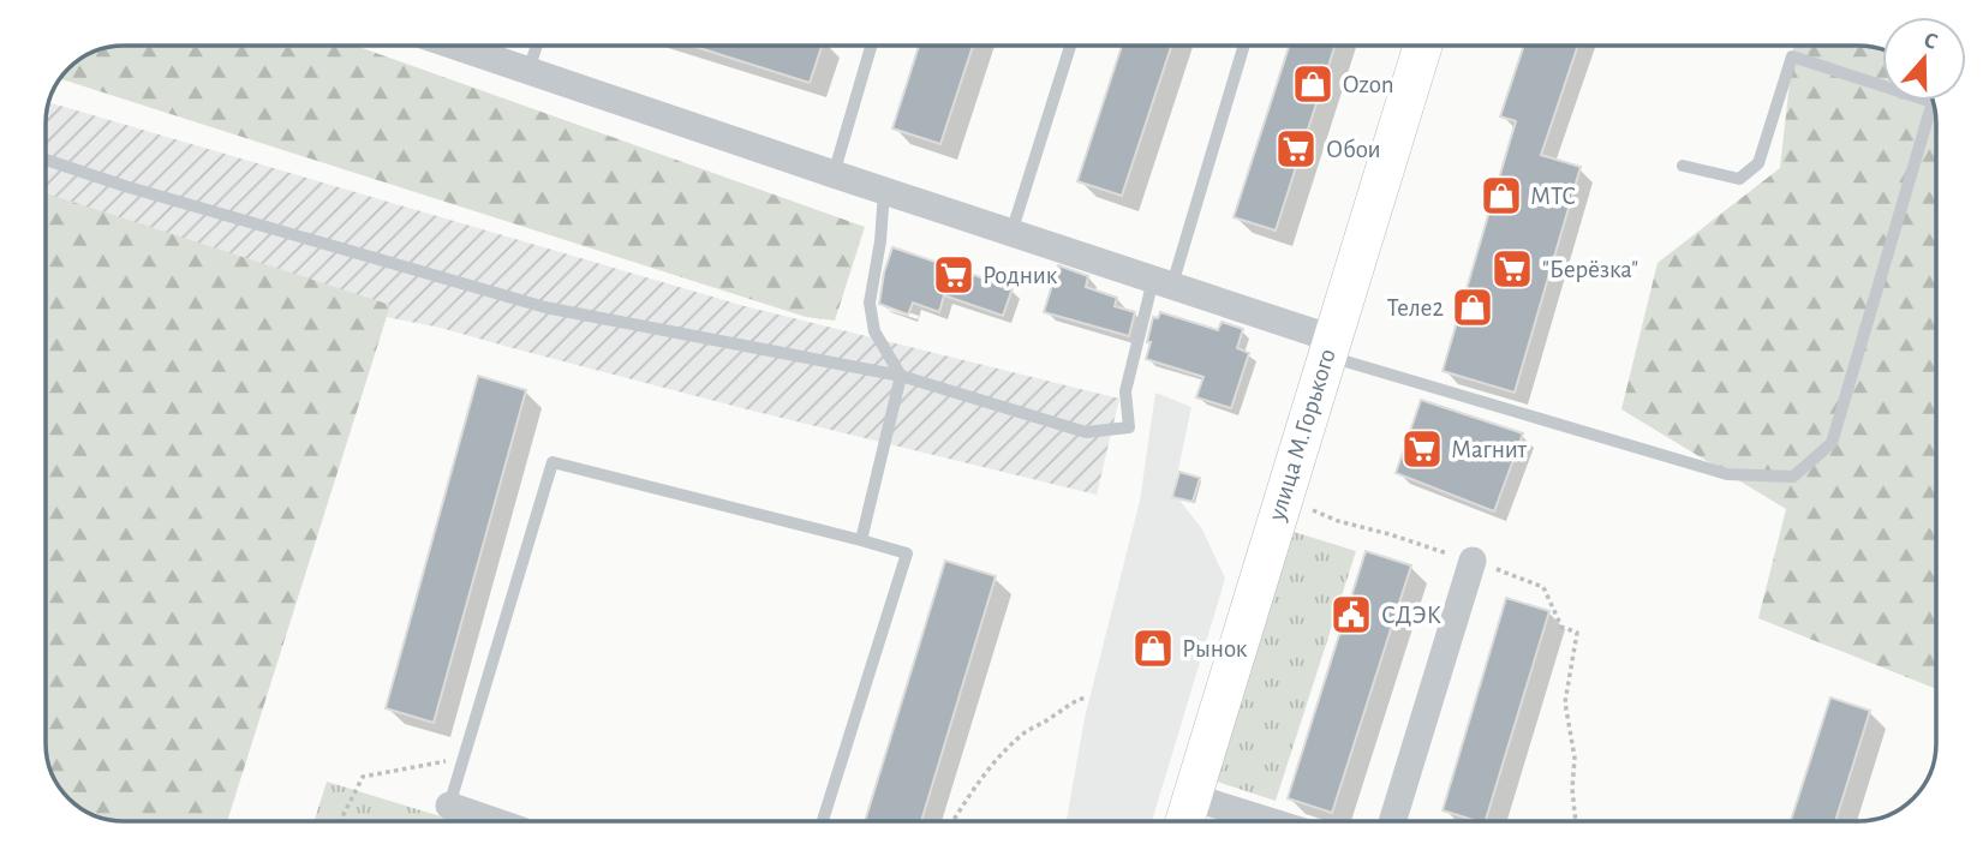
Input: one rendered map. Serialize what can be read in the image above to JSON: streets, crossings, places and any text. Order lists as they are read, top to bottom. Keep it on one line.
{"streets":{"main road":["улица М.Горького"]},"places":{"shop":["Ozon","МТС","Теле2","Рынок"],"supermarket":["Обои","\"Берёзка\"","Родник","Магнит"],"public building":["СДЭК"]},"north":"top"}
